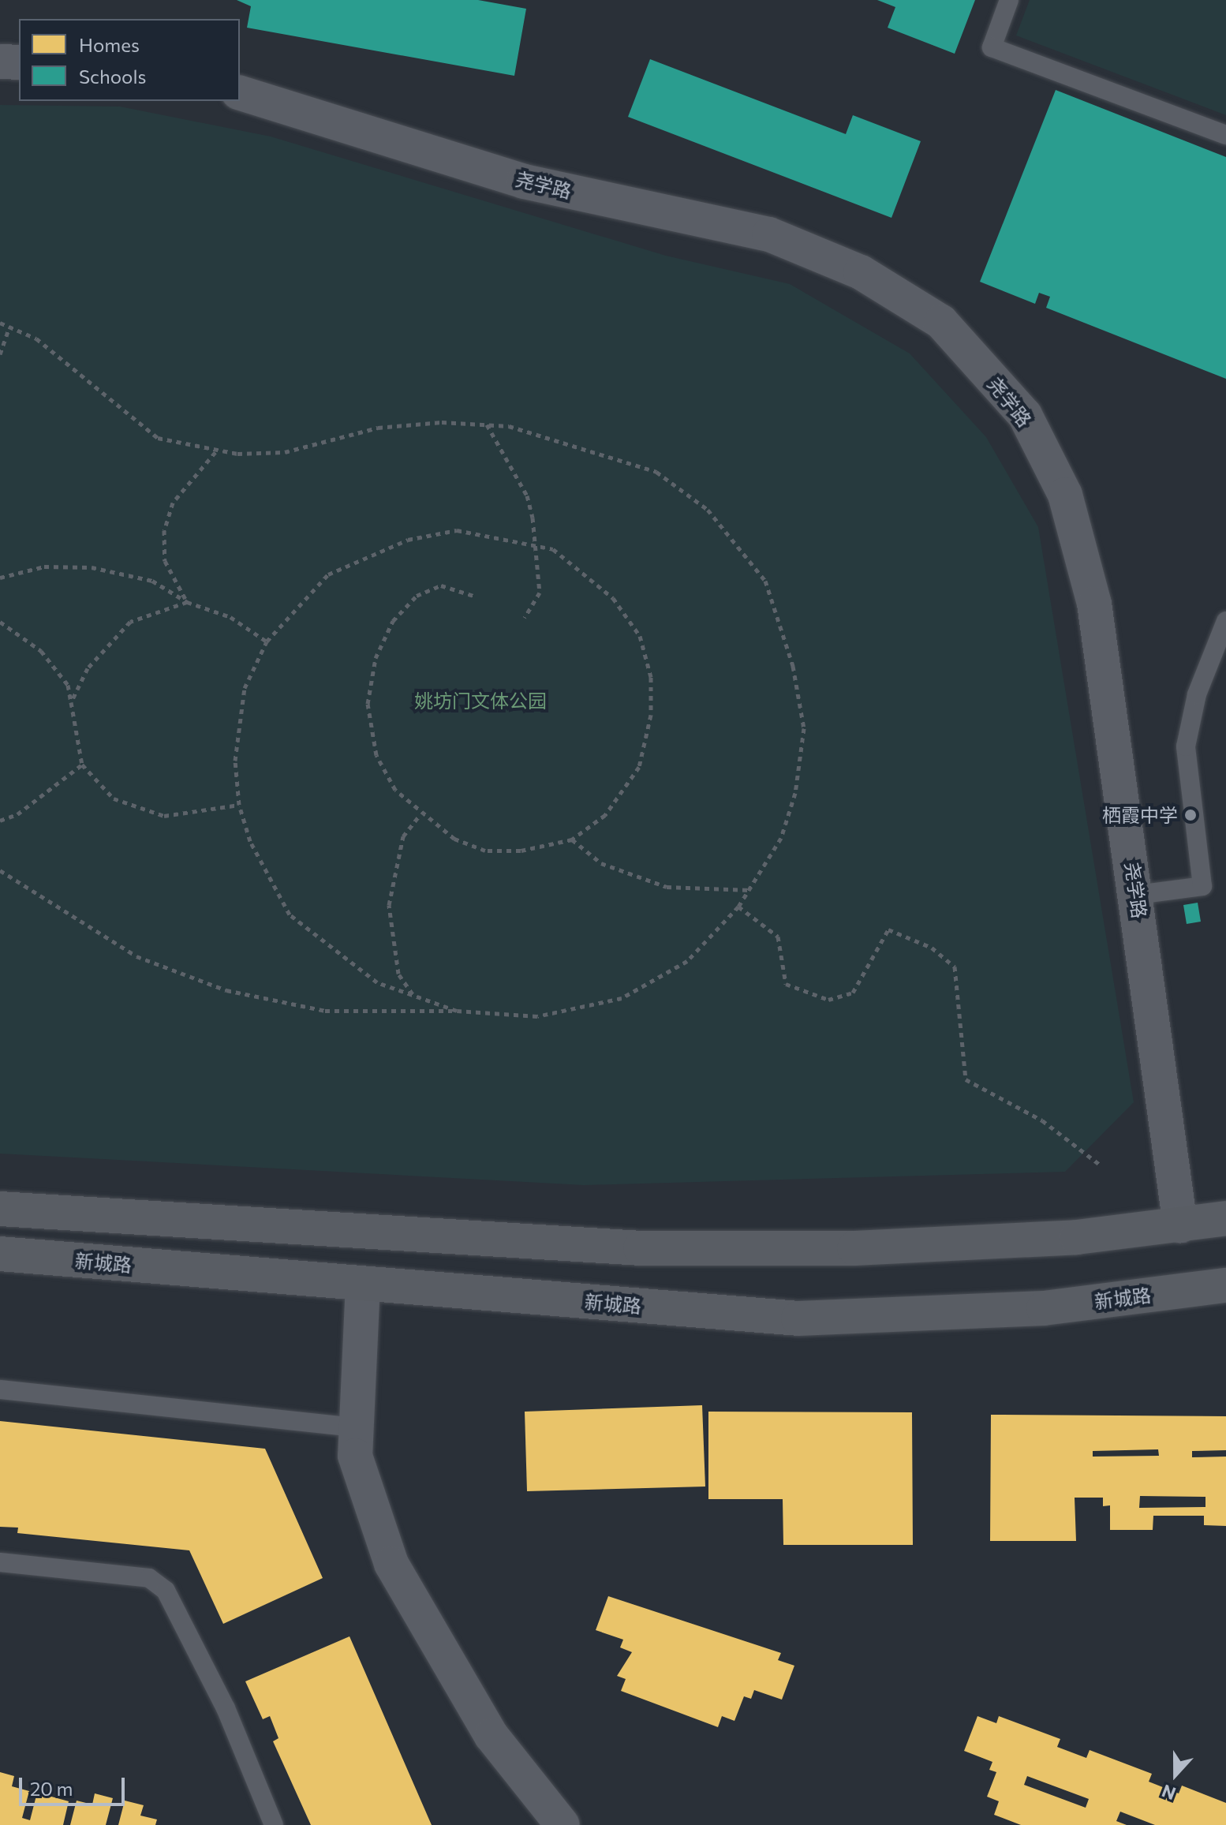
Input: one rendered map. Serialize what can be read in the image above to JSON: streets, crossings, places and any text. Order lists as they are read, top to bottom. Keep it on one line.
{"streets":{"main road":["新城路"],"street":["尧学路"]},"parks":["姚坊门文体公园"],"places":["栖霞中学"],"legend":["Homes","Schools"],"scale_bar":"20 m","north":"bottom"}
